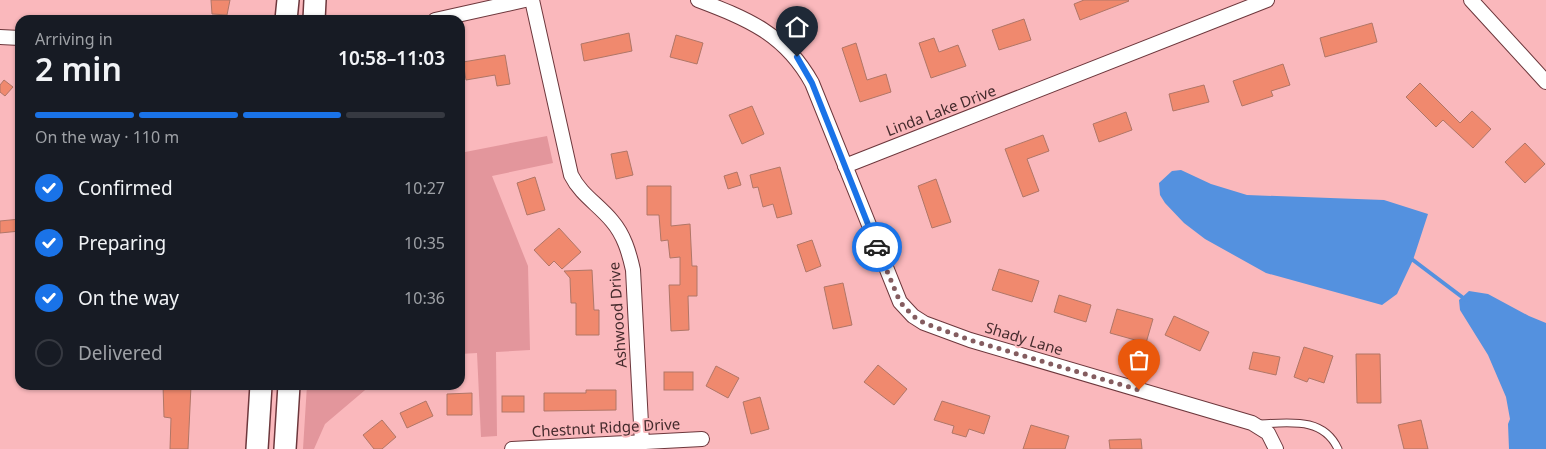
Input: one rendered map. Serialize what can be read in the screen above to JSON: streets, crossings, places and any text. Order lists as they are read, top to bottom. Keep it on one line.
{"streets":{"street":["Linda Lake Drive","Ashwood Drive","Shady Lane","Chestnut Ridge Drive"]},"crossings":[["Linda Lake Drive","Shady Lane"],["Ashwood Drive","Chestnut Ridge Drive"]],"page":{"heading":["2 min","Arriving in","10:58–11:03"],"bar":"On the way · 110 m","list":[["Confirmed","10:27"],["Preparing","10:35"],["On the way","10:36"],"Delivered"]}}
